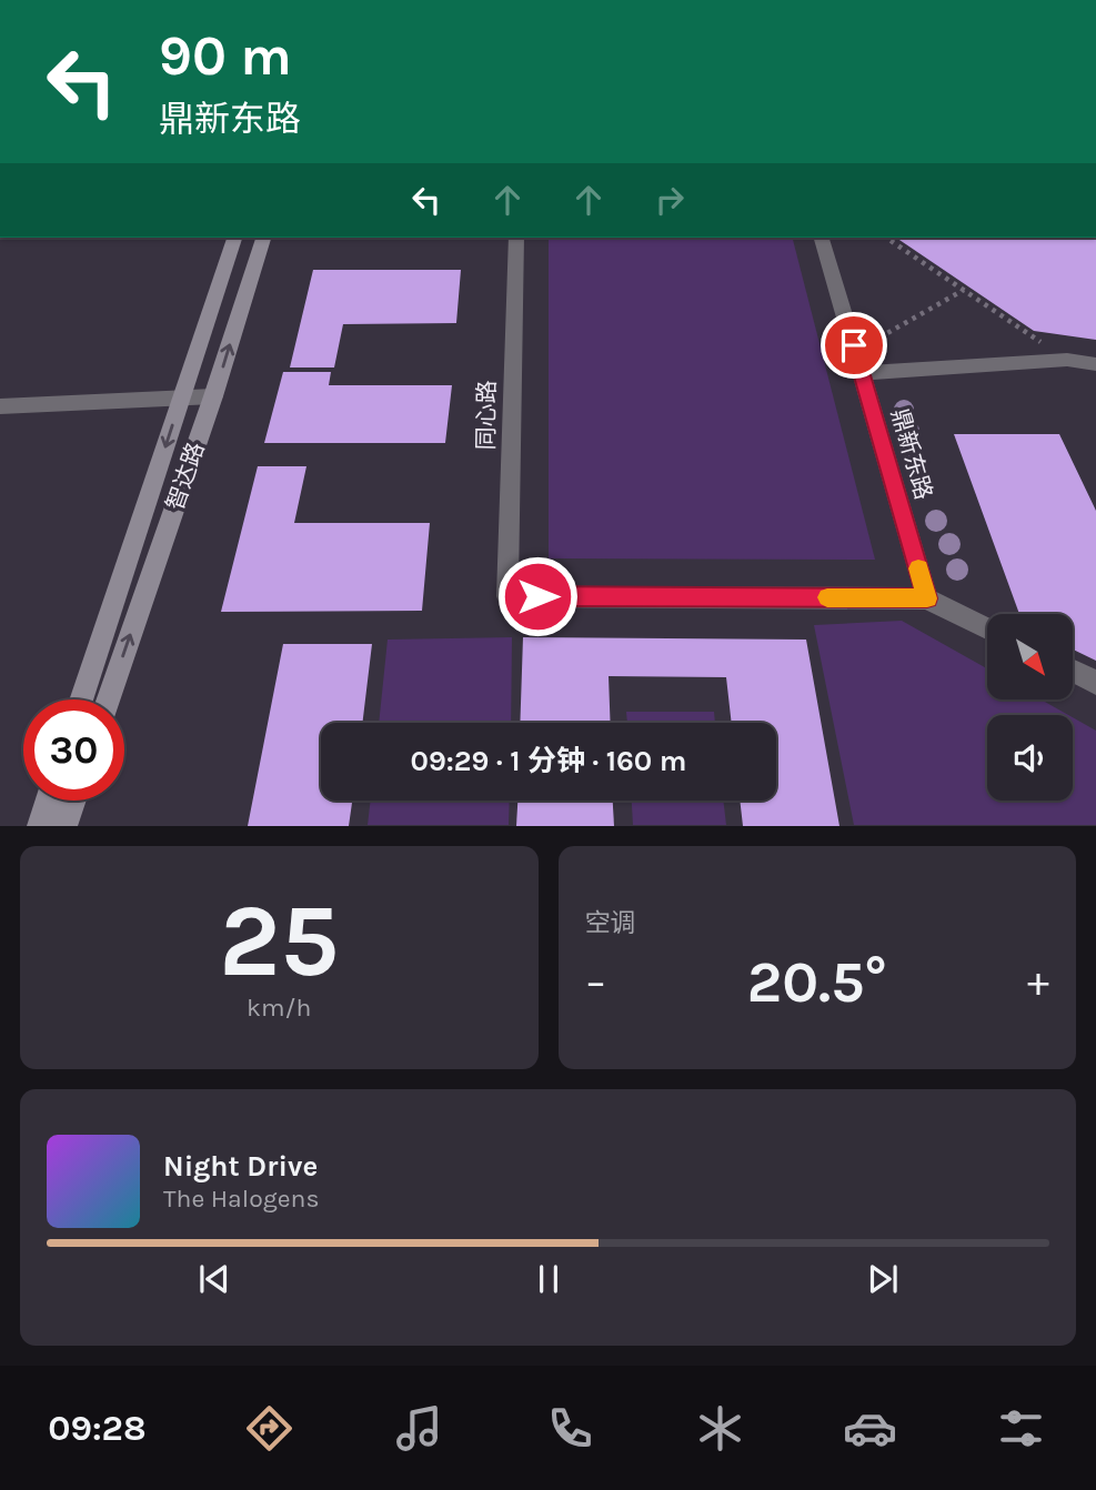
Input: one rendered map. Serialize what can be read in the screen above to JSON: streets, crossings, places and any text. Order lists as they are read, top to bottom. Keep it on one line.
{"streets":{"street":["同心路","鼎新东路","智达路"]},"crossings":[["同心路","鼎新东路"]],"north":"bottom right","page":{"turn":["90 m","鼎新东路"],"limit":"30","trip":"09:29 · 1 分钟 · 160 m","tile":[["25","km/h"],"空调"],"heat":["−","20.5°","+"],"song":["Night Drive","The Halogens"],"tabs":"09:28"}}
